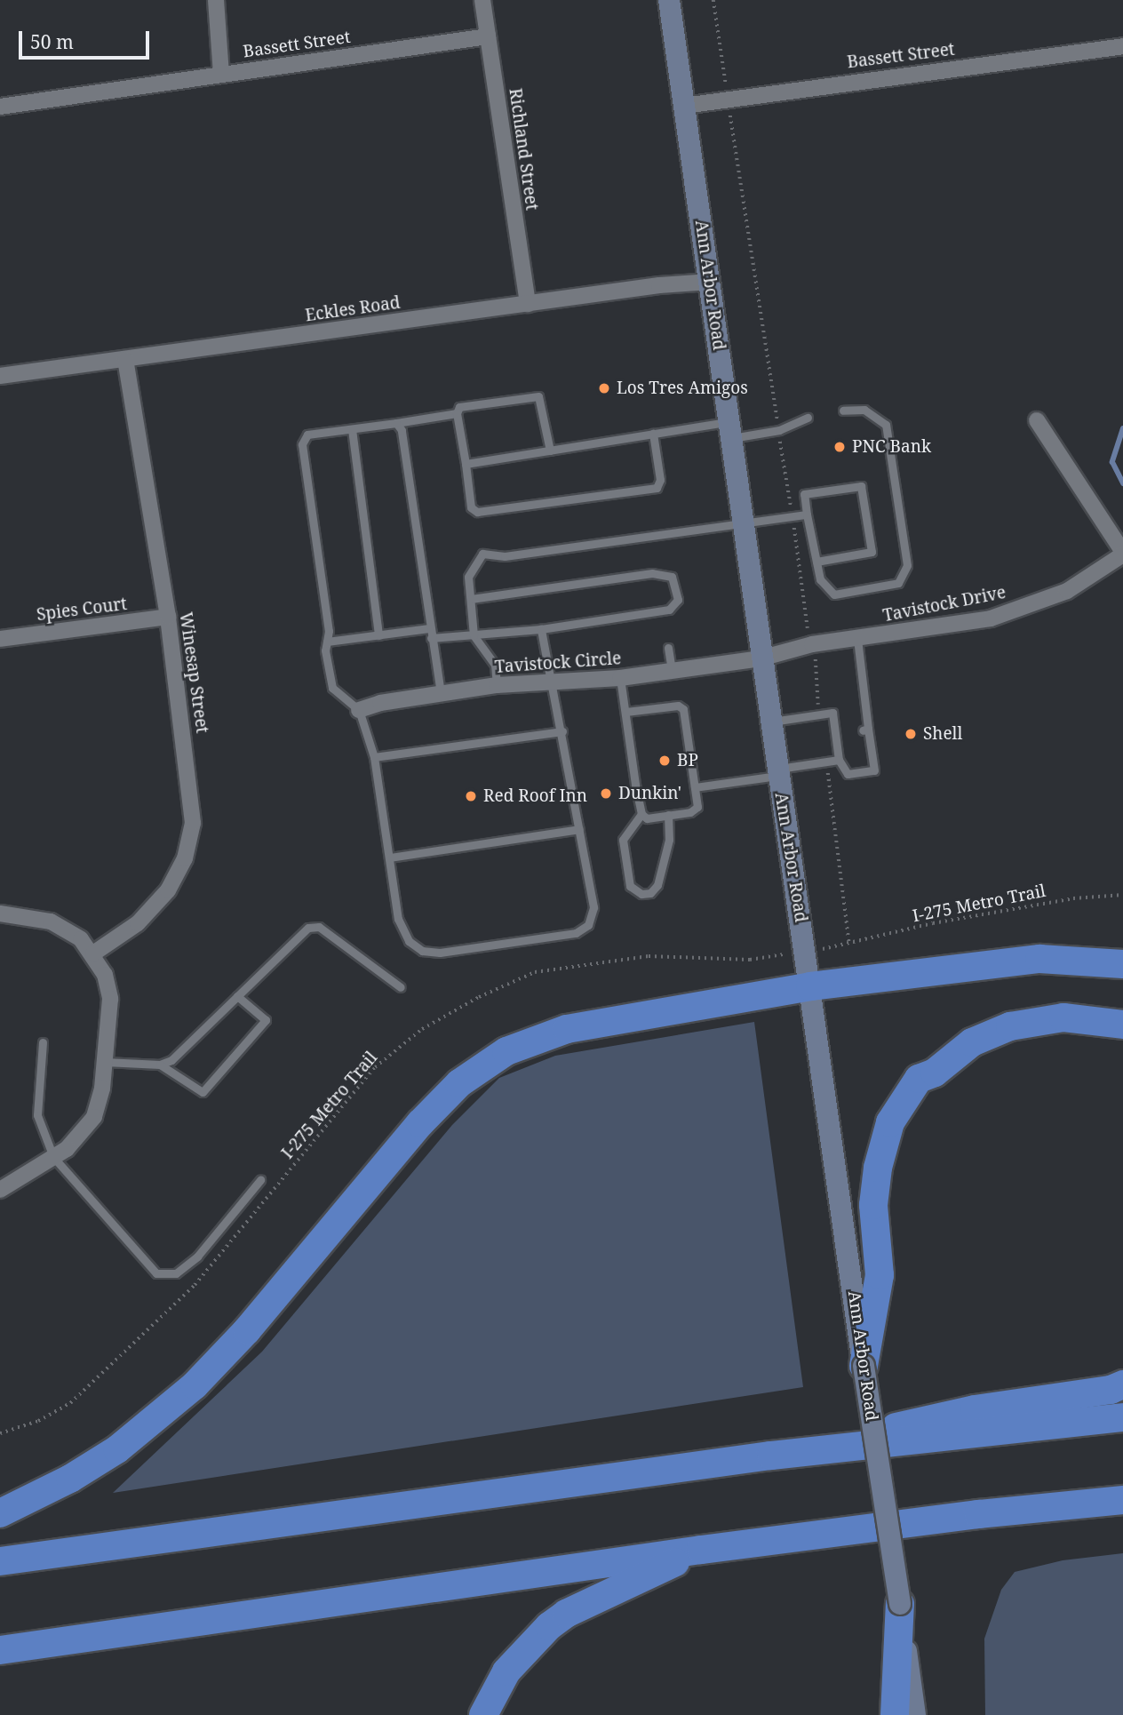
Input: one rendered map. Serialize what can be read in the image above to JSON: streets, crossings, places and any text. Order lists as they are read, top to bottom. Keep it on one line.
{"streets":{"main road":["Ann Arbor Road"],"street":["Bassett Street","Richland Street","Eckles Road","Tavistock Drive","Spies Court","Tavistock Circle","Winesap Street"],"path":["I-275 Metro Trail"]},"crossings":[["Bassett Street","Richland Street"],["Bassett Street","Ann Arbor Road"],["Richland Street","Eckles Road"],["Ann Arbor Road","Eckles Road"],["Ann Arbor Road","Tavistock Drive"],["Ann Arbor Road","Tavistock Circle"],["Eckles Road","Winesap Street"],["Tavistock Drive","Tavistock Circle"],["Spies Court","Winesap Street"]],"places":["Los Tres Amigos","PNC Bank","Shell","BP","Dunkin'","Red Roof Inn"],"scale_bar":"50 m"}
